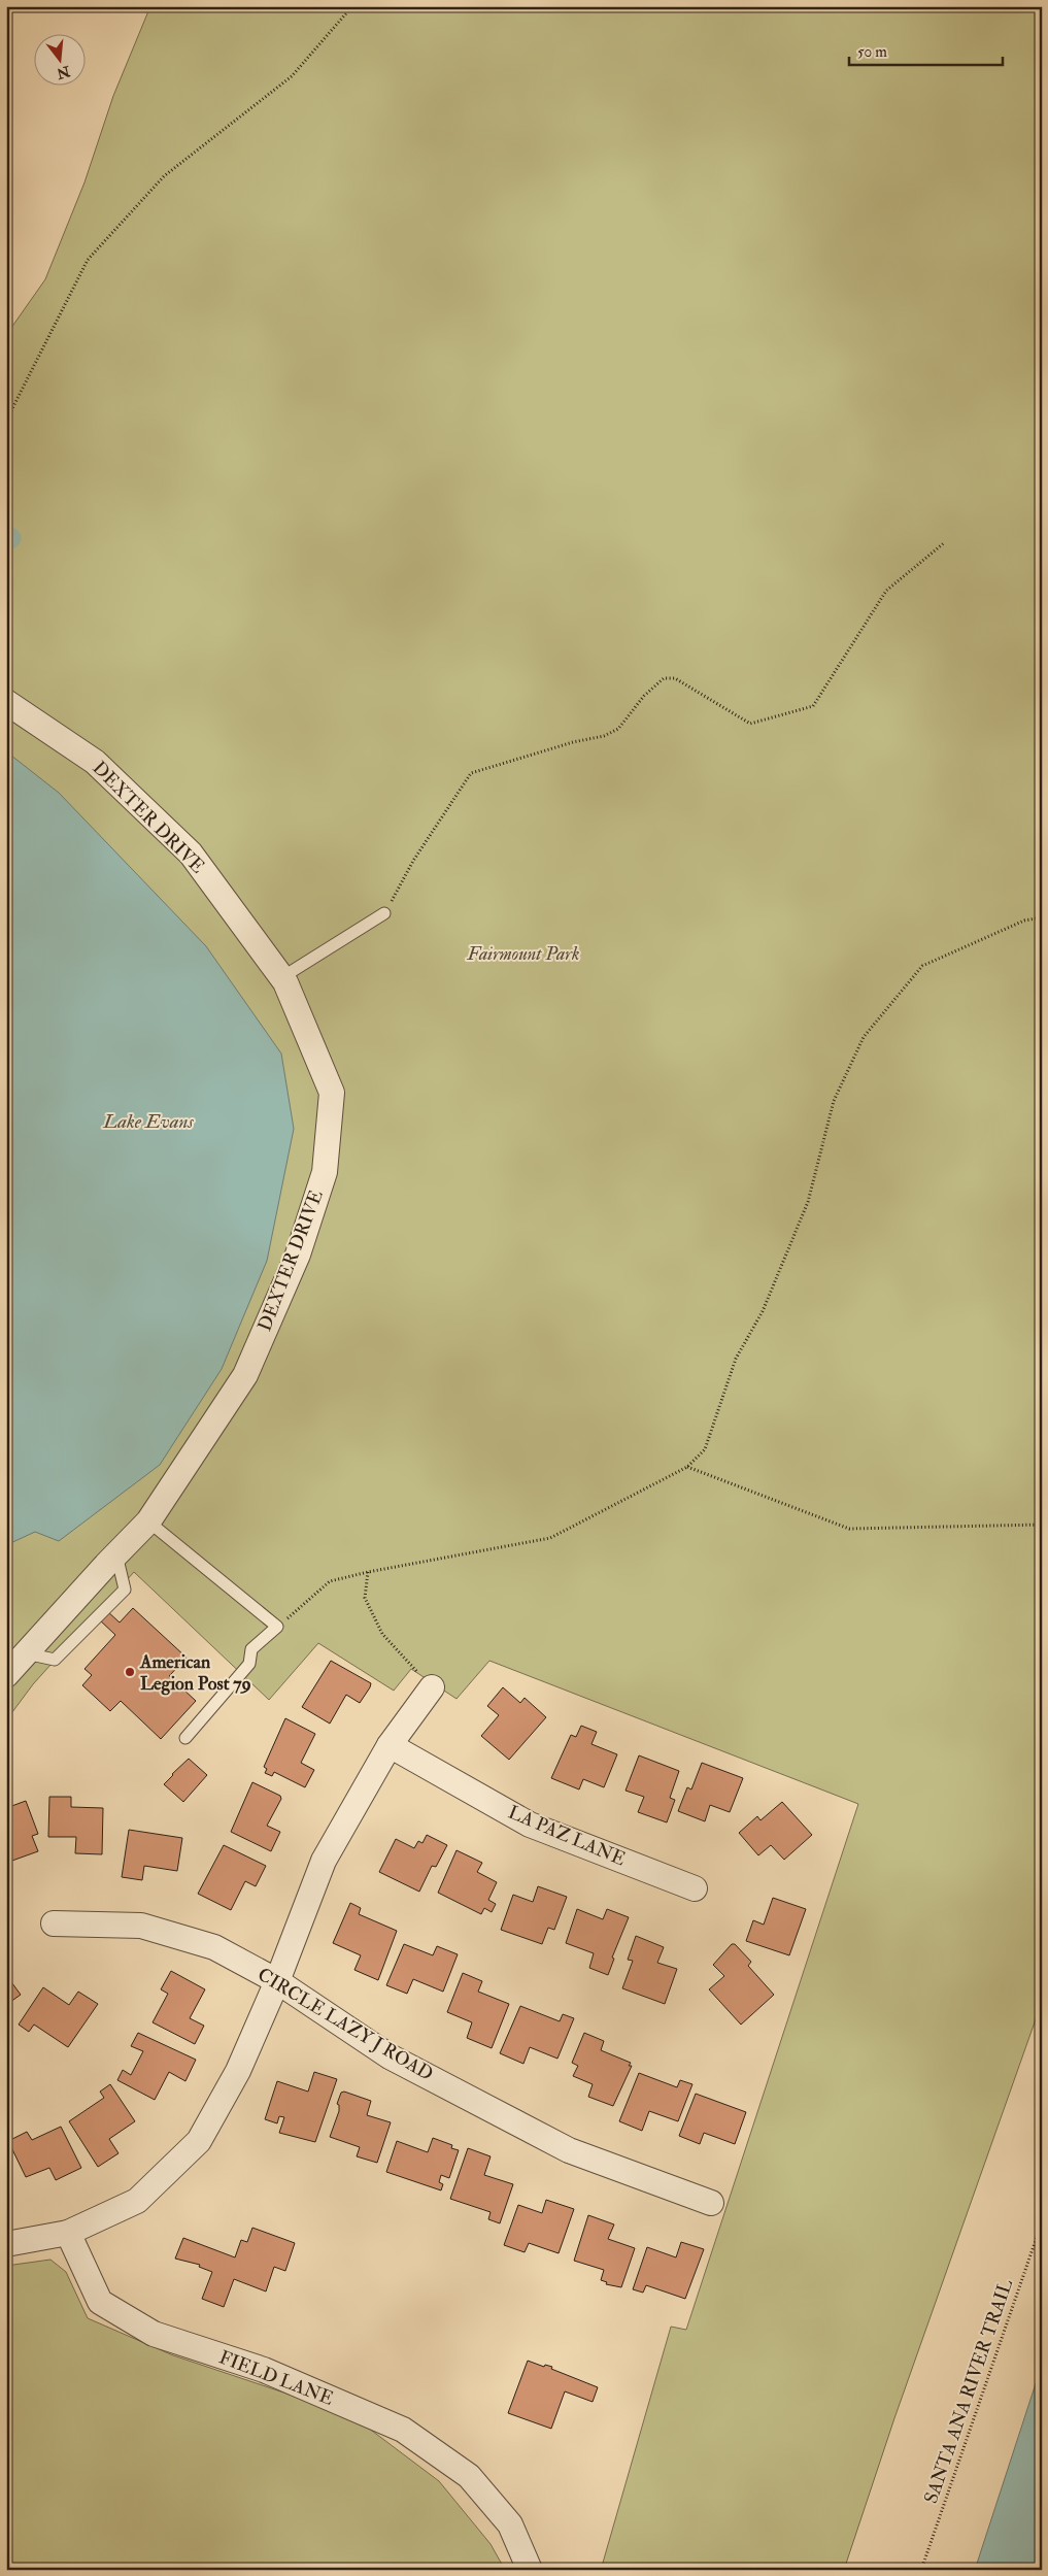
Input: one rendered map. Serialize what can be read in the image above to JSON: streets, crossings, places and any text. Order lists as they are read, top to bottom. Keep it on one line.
{"streets":{"street":["DEXTER DRIVE","LA PAZ LANE","CIRCLE LAZY J ROAD","FIELD LANE"],"path":["SANTA ANA RIVER TRAIL"]},"water":["Lake Evans"],"parks":["Fairmount Park"],"places":["American Legion Post 79"],"scale_bar":"50 m","north":"bottom"}
